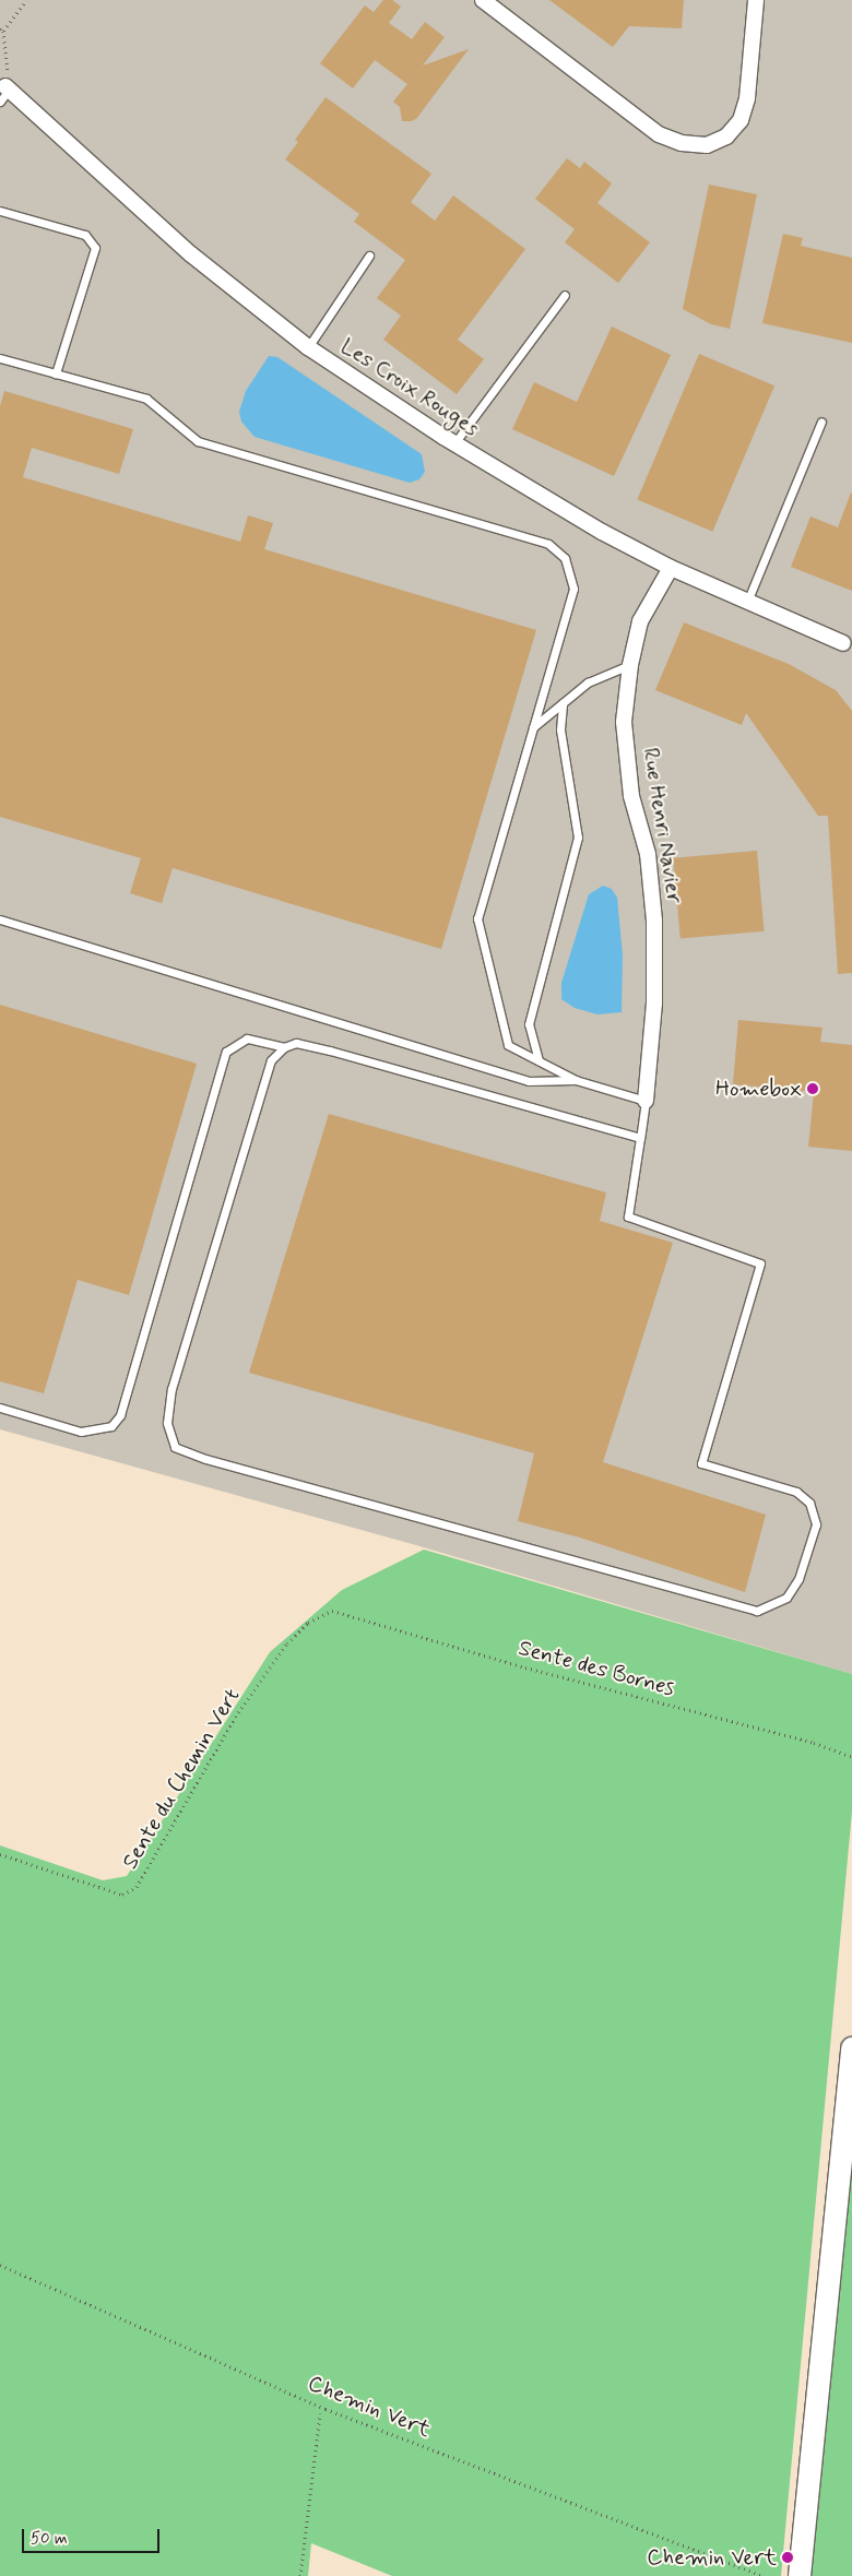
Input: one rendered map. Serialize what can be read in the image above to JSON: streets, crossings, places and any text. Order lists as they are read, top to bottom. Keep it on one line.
{"streets":{"street":["Les Croix Rouges","Rue Henri Navier"],"path":["Sente des Bornes","Sente du Chemin Vert","Chemin Vert"]},"crossings":[["Les Croix Rouges","Rue Henri Navier"],["Sente des Bornes","Sente du Chemin Vert"]],"places":["Homebox","Chemin Vert"],"scale_bar":"50 m"}
